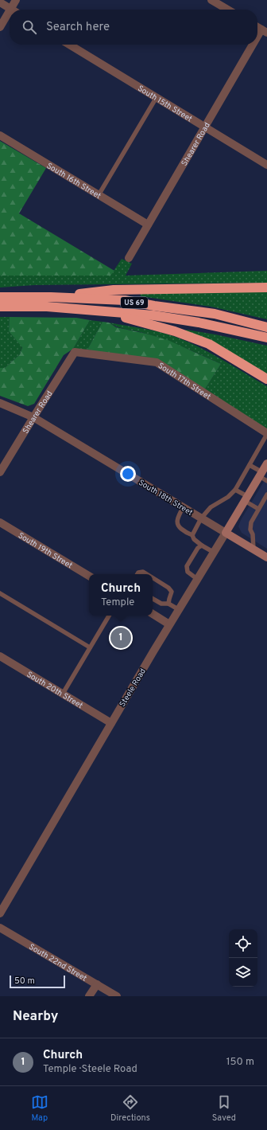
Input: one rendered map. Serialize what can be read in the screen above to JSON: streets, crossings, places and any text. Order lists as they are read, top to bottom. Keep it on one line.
{"streets":{"highway":["US 69"],"main road":["South 18th Street","Steele Road"],"street":["South 15th Street","Shearer Road","South 16th Street","South 17th Street","South 19th Street","South 20th Street","South 22nd Street"]},"crossings":[["South 15th Street","Shearer Road"],["Shearer Road","South 16th Street"],["Shearer Road","South 17th Street"],["Shearer Road","South 18th Street"],["South 18th Street","Steele Road"],["Steele Road","South 20th Street"]],"scale_bar":"50 m","page":{"search":"Search here","popup":["Church","Temple"],"pins":"1","scale":"50 m","heading":"Nearby","list":[{"mark":"1","name":"Church","note":"Temple · Steele Road","value":"150 m"}],"nav":["Map","Directions","Saved"]}}
